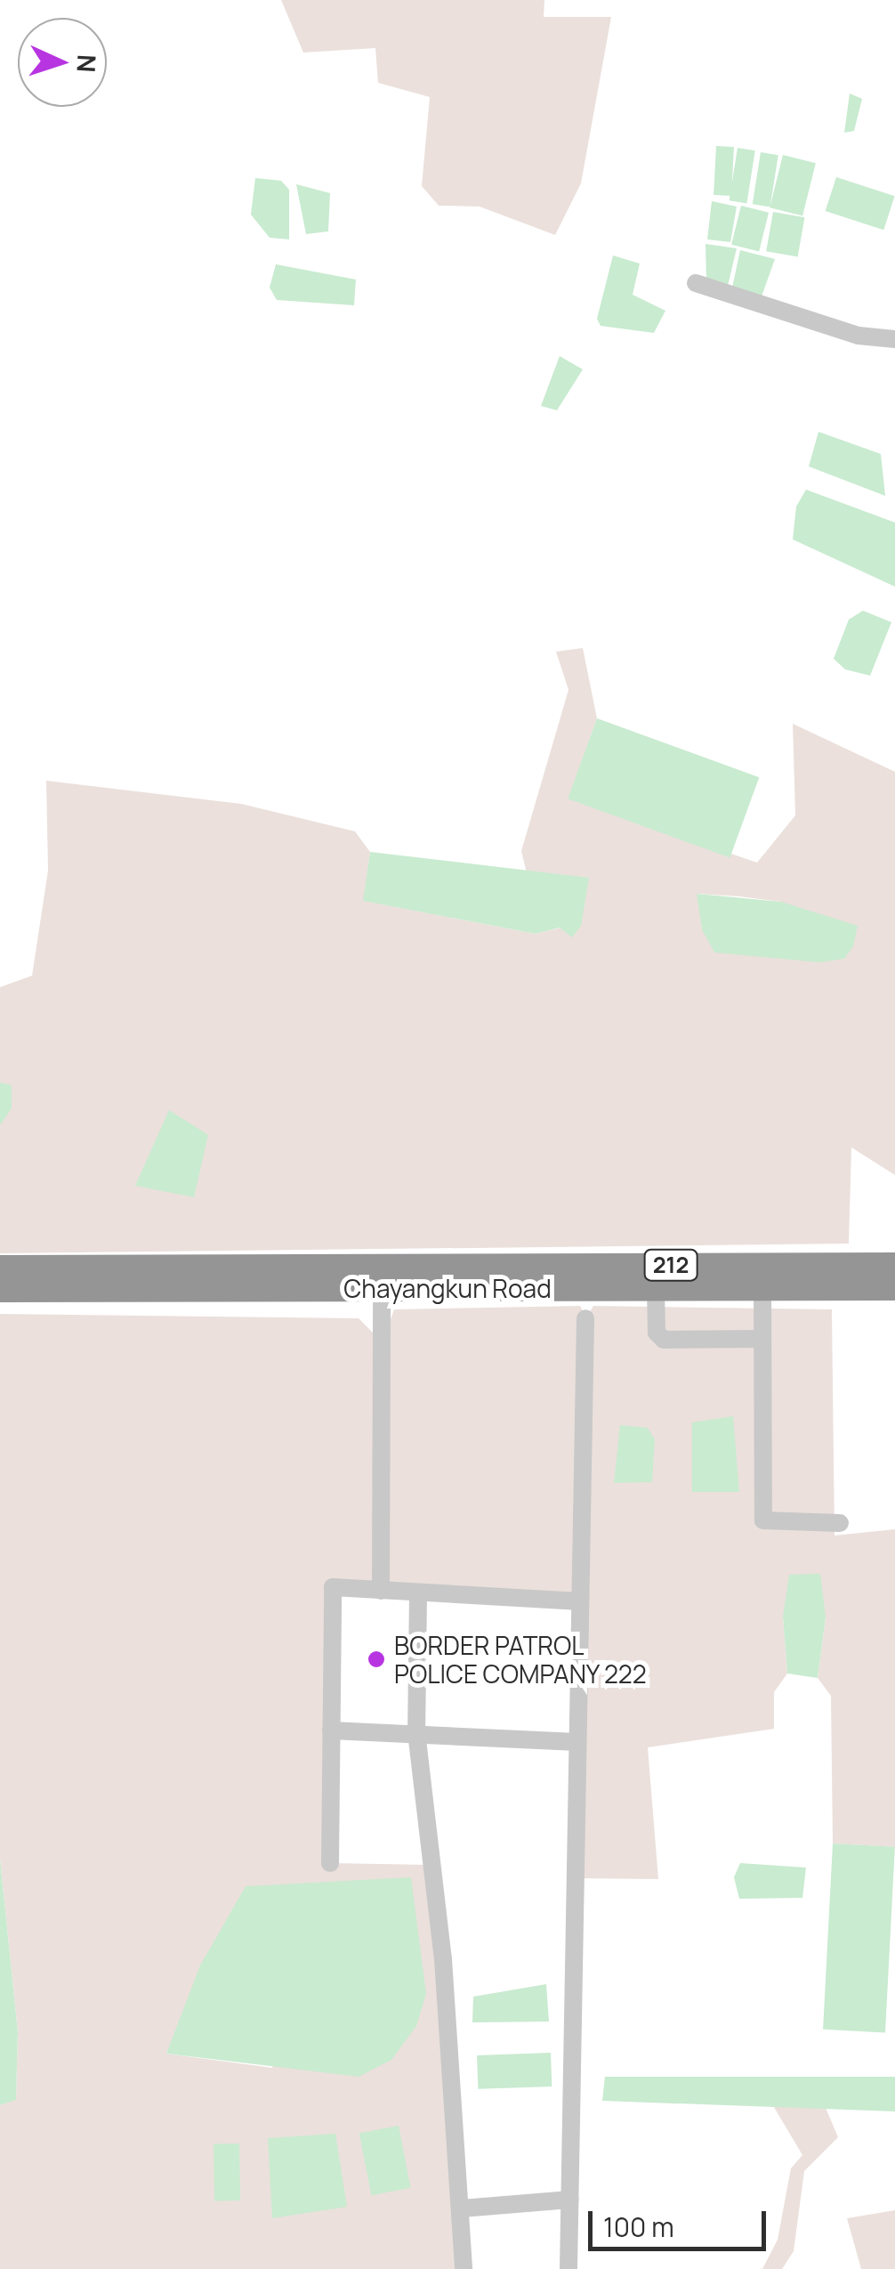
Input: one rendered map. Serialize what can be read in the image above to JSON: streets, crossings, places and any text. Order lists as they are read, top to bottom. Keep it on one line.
{"streets":{"highway":["212","Chayangkun Road"]},"places":["BORDER PATROL POLICE COMPANY 222"],"scale_bar":"100 m","north":"right"}
